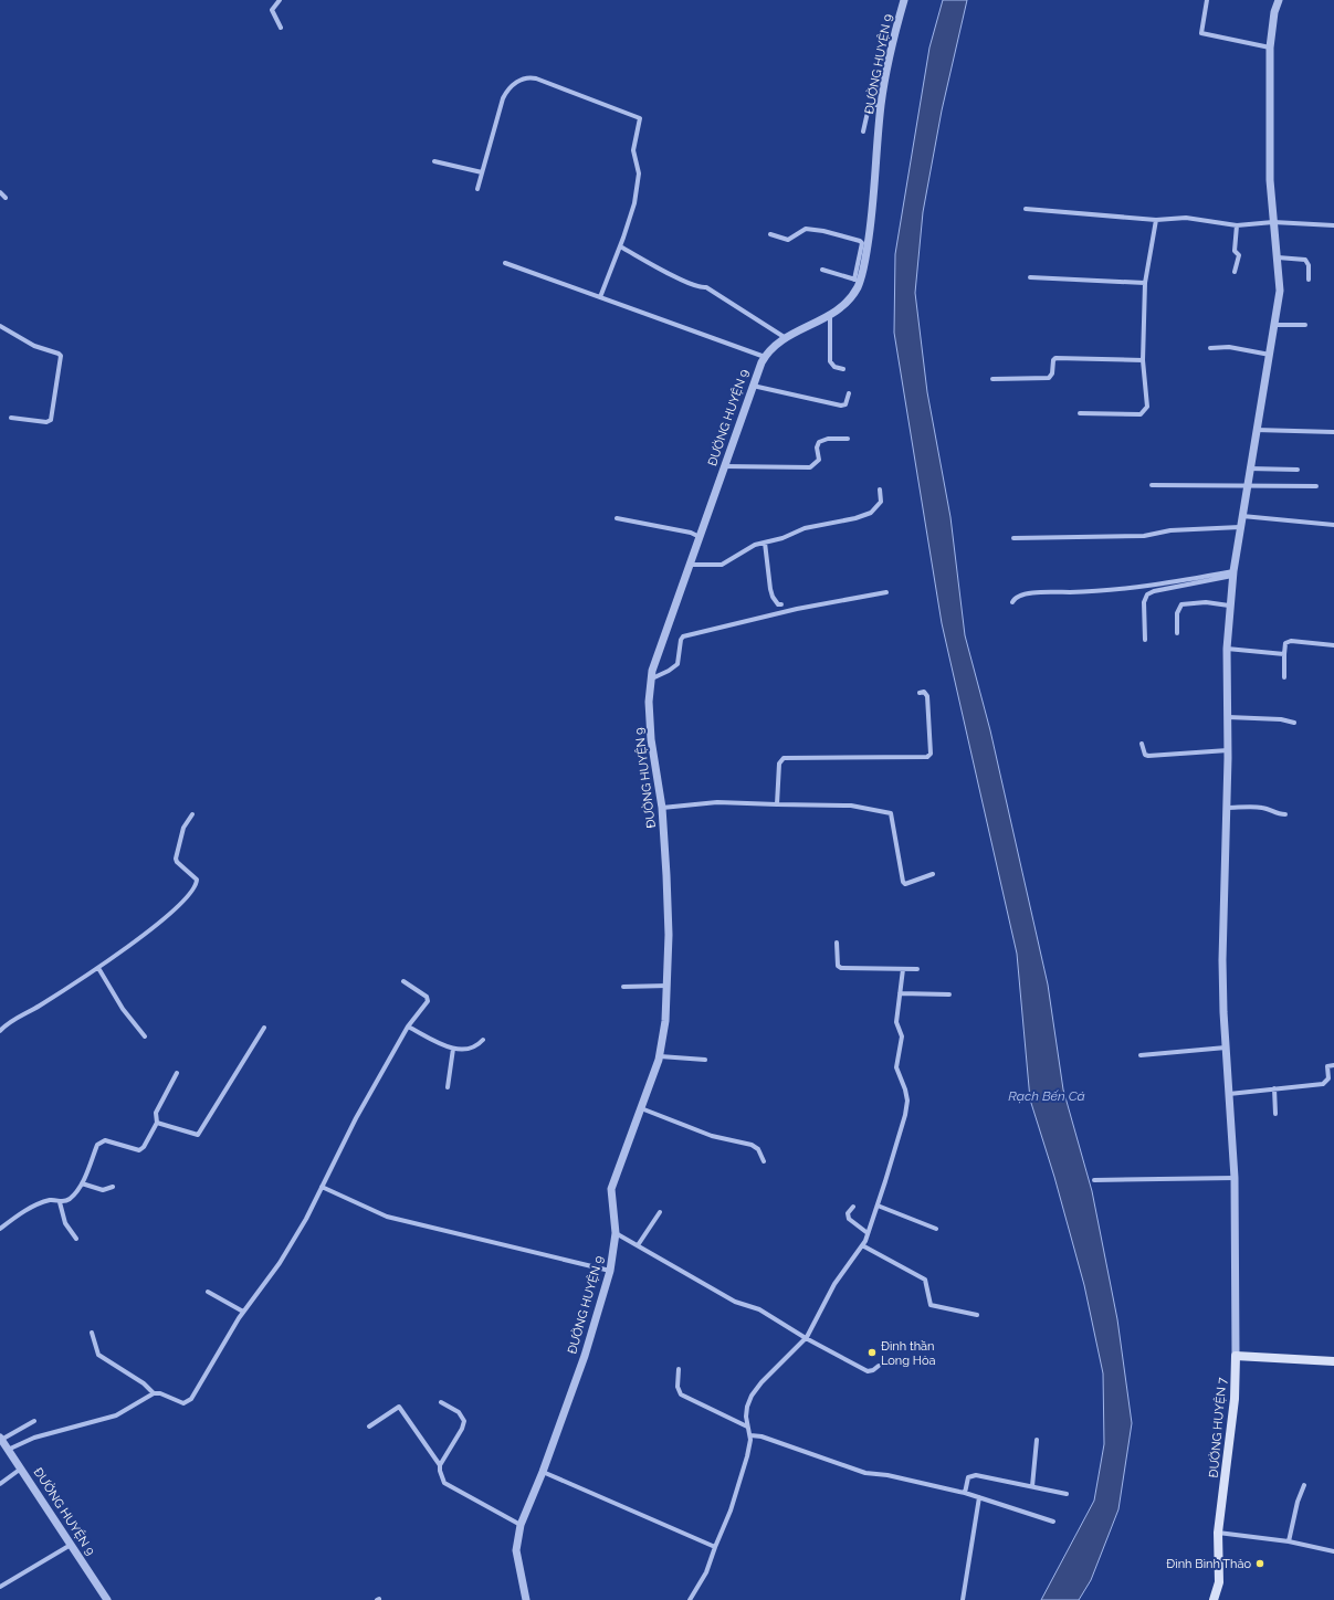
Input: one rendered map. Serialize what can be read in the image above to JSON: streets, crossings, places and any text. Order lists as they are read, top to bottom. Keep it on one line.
{"streets":{"main road":["ĐƯỜNG HUYỆN 7"],"street":["ĐƯỜNG HUYỆN 9"]},"water":["Rạch Bến Cá"],"places":["Đình thần Long Hòa","Đình Bình Thảo"]}
